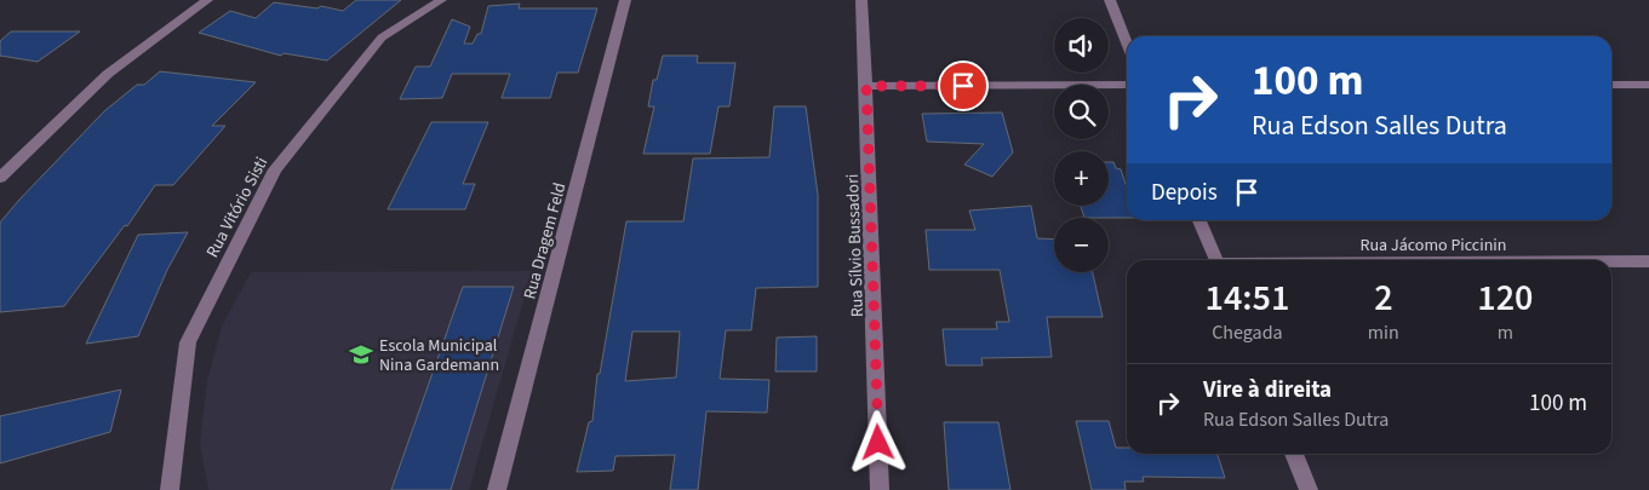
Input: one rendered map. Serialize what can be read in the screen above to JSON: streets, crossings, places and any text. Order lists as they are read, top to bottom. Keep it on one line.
{"streets":{"street":["Rua Vitório Sisti","Rua Dragem Feld","Rua Jácomo Piccinin","Rua Sílvio Bussadori"]},"places":{"school or university":["Escola Municipal Nina Gardemann"]},"page":{"map_buttons":["+","−"],"turn":["100 m","Rua Edson Salles Dutra"],"then":"Depois","eta":["14:51","Chegada","2","min","120","m"],"list":[{"name":"Vire à direita","note":"Rua Edson Salles Dutra","value":"100 m"}]}}
